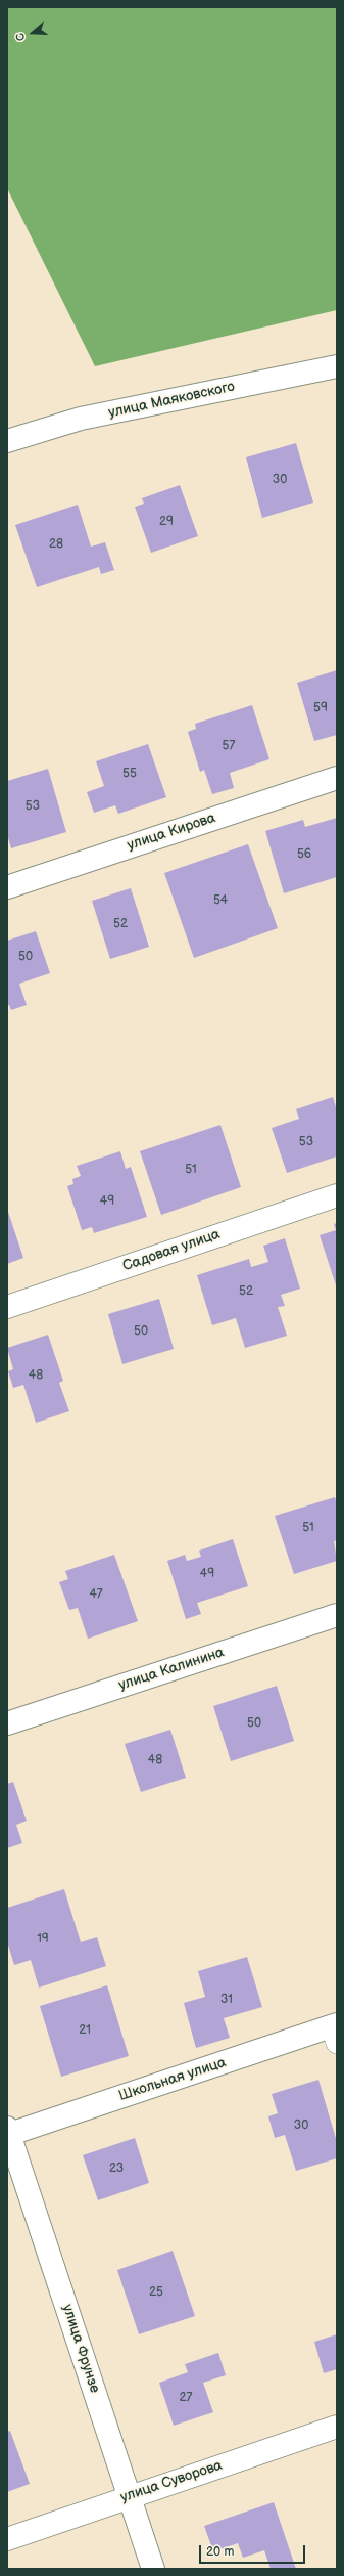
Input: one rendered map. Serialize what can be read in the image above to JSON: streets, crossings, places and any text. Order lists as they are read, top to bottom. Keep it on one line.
{"streets":{"street":["улица Маяковского","улица Кирова","Садовая улица","улица Калинина","Школьная улица","улица Фрунзе","улица Суворова"]},"crossings":[["Школьная улица","улица Фрунзе"],["улица Фрунзе","улица Суворова"]],"house_numbers":["30","29","28","59","57","55","53","56","54","52","50","53","51","49","52","50","48","51","49","47","50","48","19","31","21","30","23","25","27"],"scale_bar":"20 m","north":"left"}
